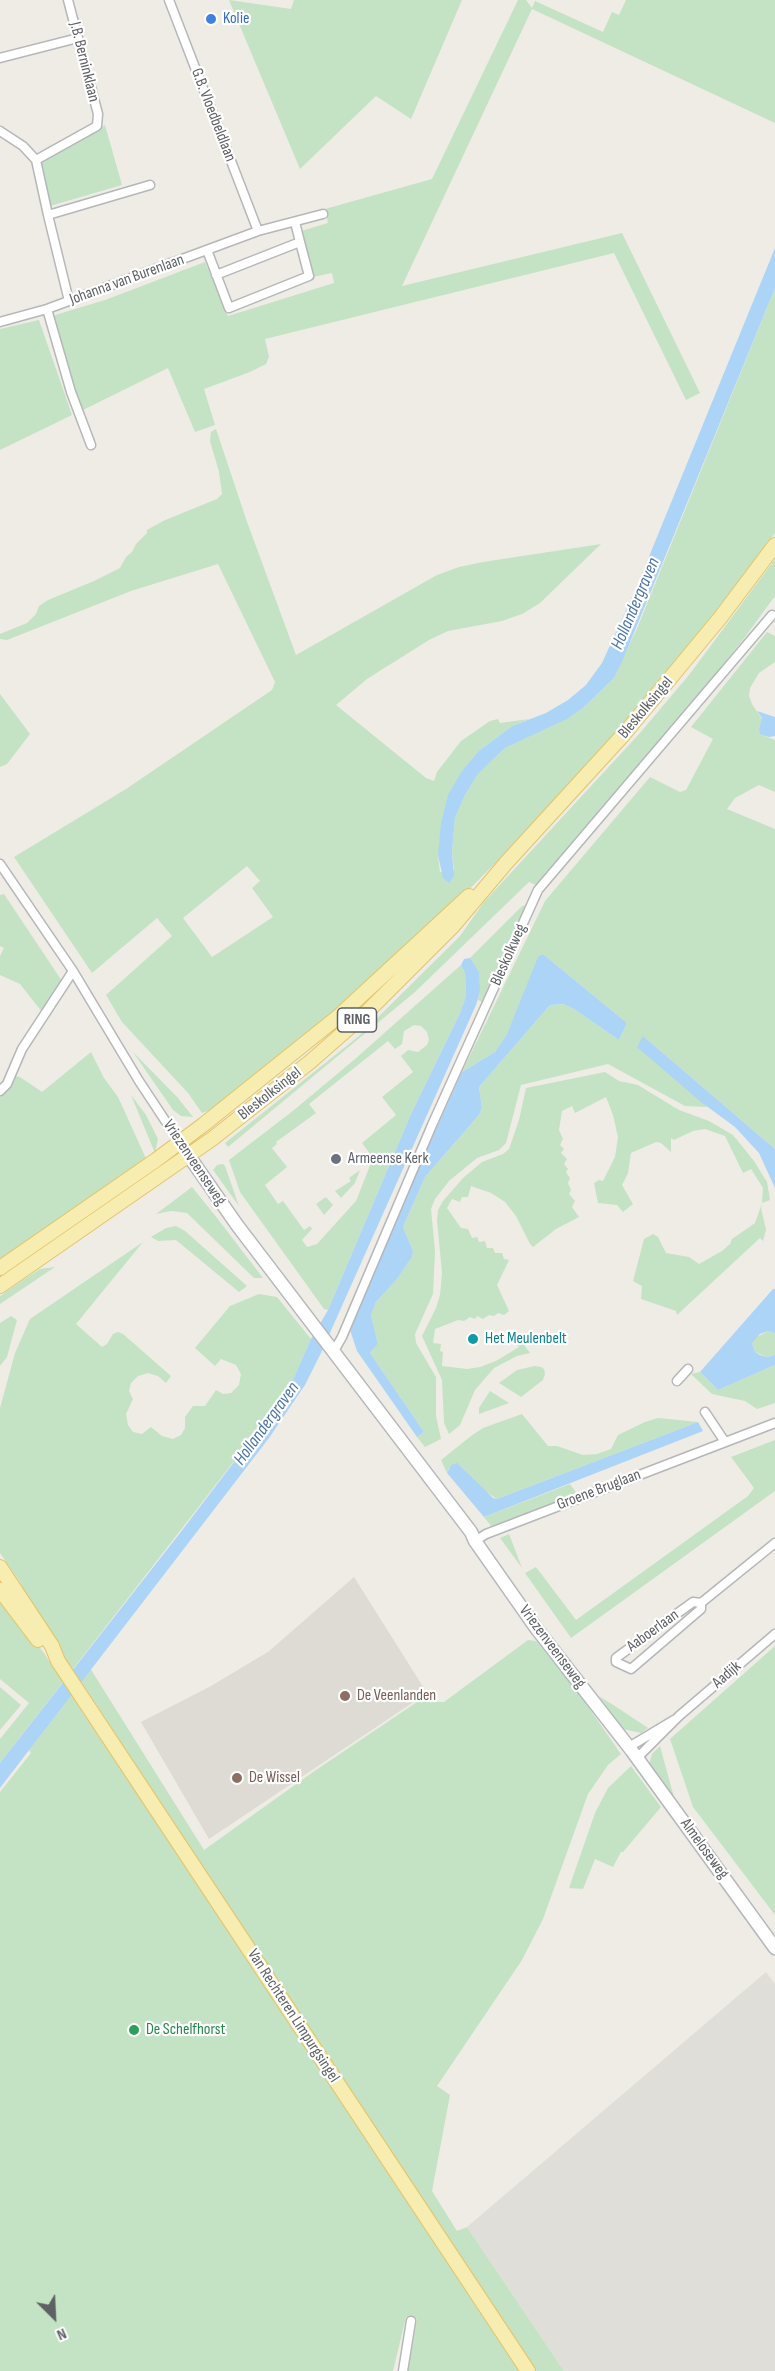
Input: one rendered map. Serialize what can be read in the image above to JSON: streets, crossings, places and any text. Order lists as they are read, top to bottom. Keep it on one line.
{"streets":{"main road":["Bleskolksingel","RING","Van Rechteren Limpurgsingel"],"street":["J.B. Berninklaan","G.B. Vloedbeldlaan","Johanna van Burenlaan","Bleskolkweg","Vriezenveenseweg","Groene Bruglaan","Aaboerlaan","Aadijk","Almeloseweg"]},"crossings":[["G.B. Vloedbeldlaan","Johanna van Burenlaan"],["Bleskolksingel","Vriezenveenseweg"],["Bleskolkweg","Vriezenveenseweg"],["Vriezenveenseweg","Groene Bruglaan"],["Vriezenveenseweg","Aadijk"],["Vriezenveenseweg","Almeloseweg"],["Aadijk","Almeloseweg"]],"water":["Hollandergraven"],"places":["Kolie","Armeense Kerk","Het Meulenbelt","De Veenlanden","De Wissel","De Schelfhorst"],"north":"bottom right"}
